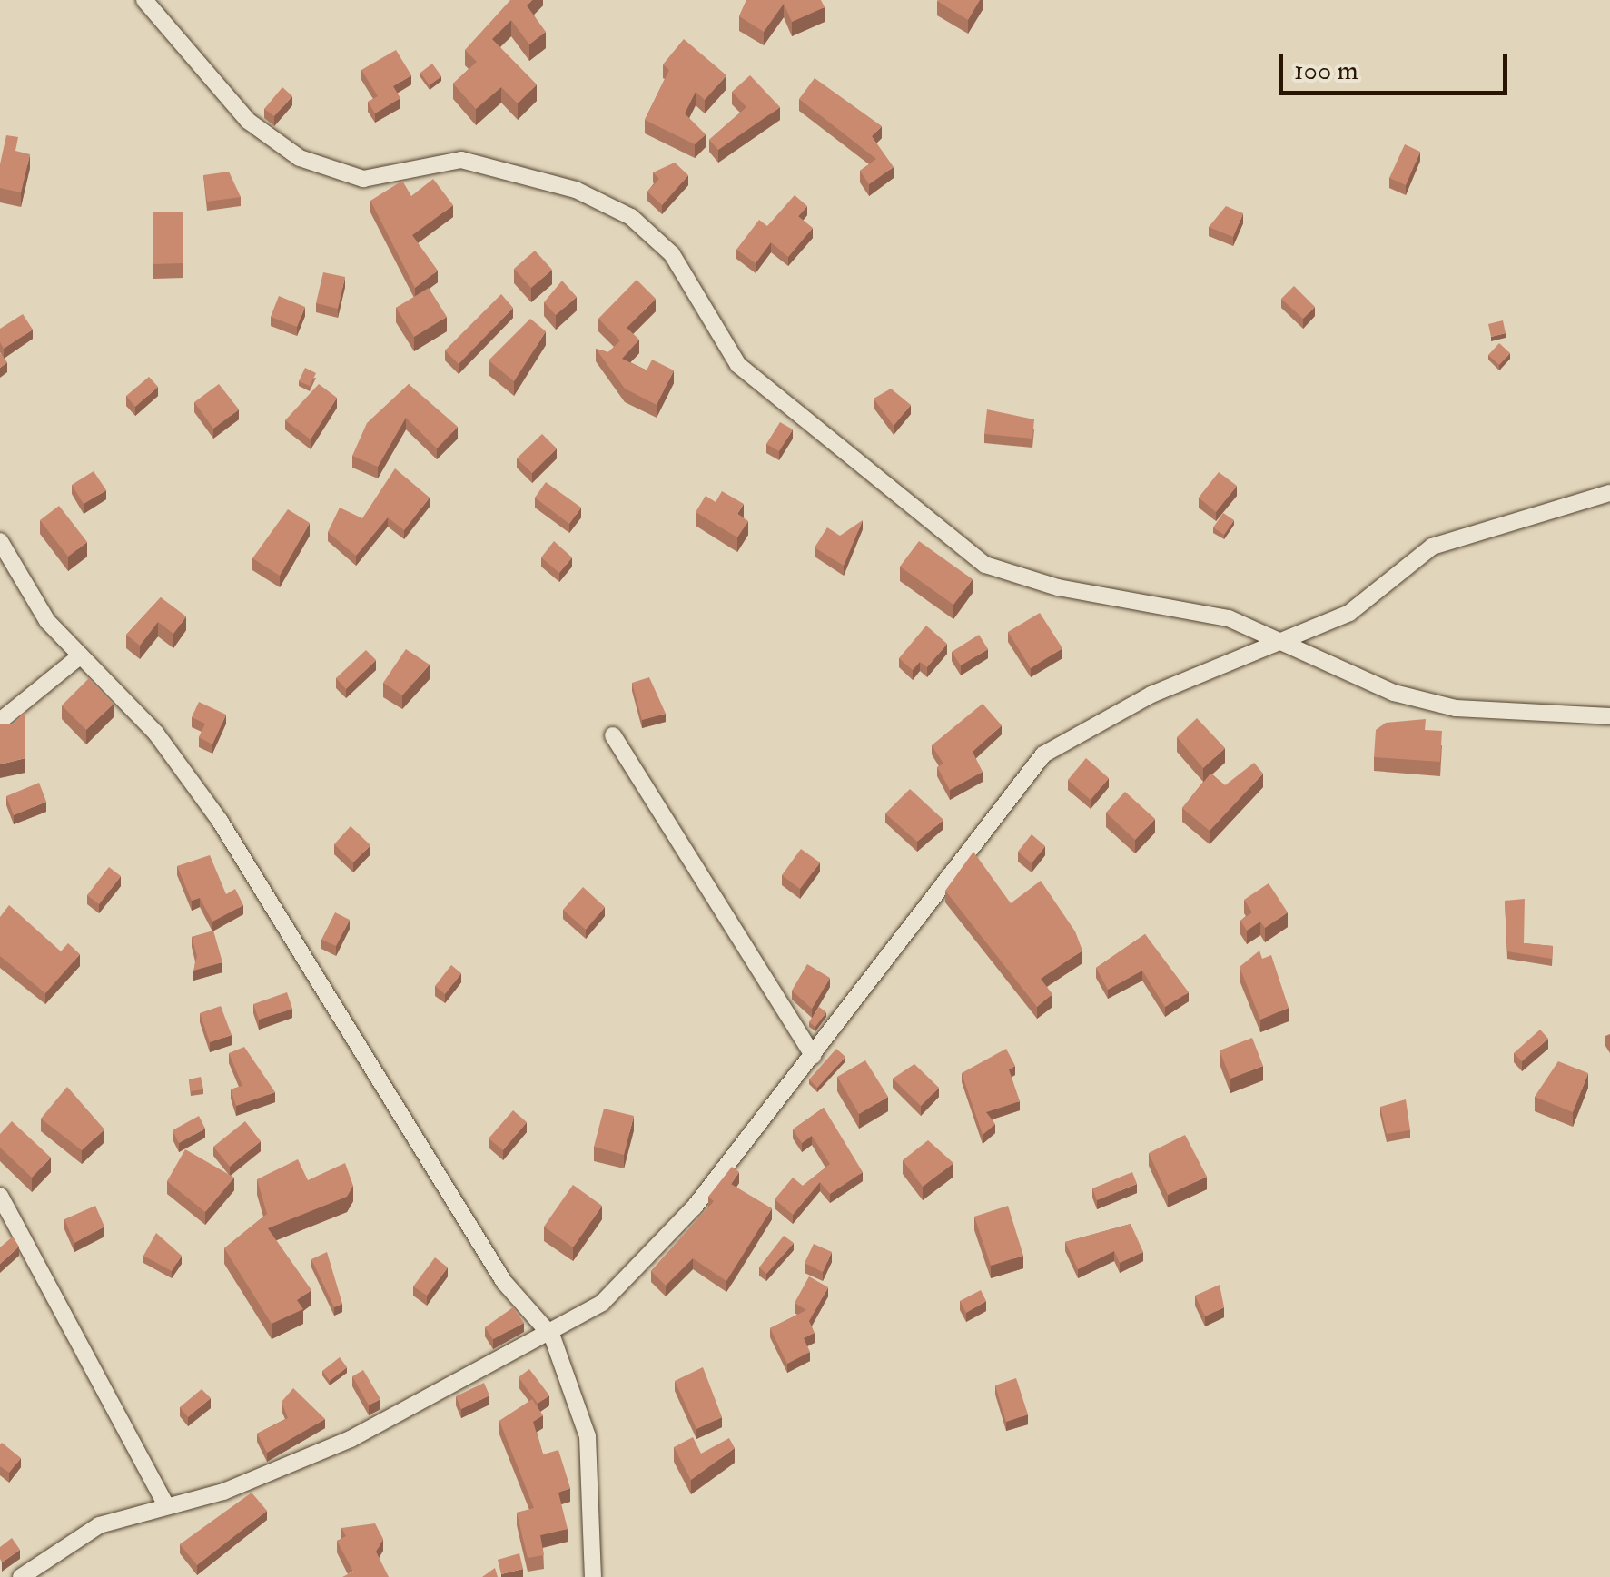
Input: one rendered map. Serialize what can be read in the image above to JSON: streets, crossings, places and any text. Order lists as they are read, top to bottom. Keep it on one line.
{"scale_bar":"100 m"}
